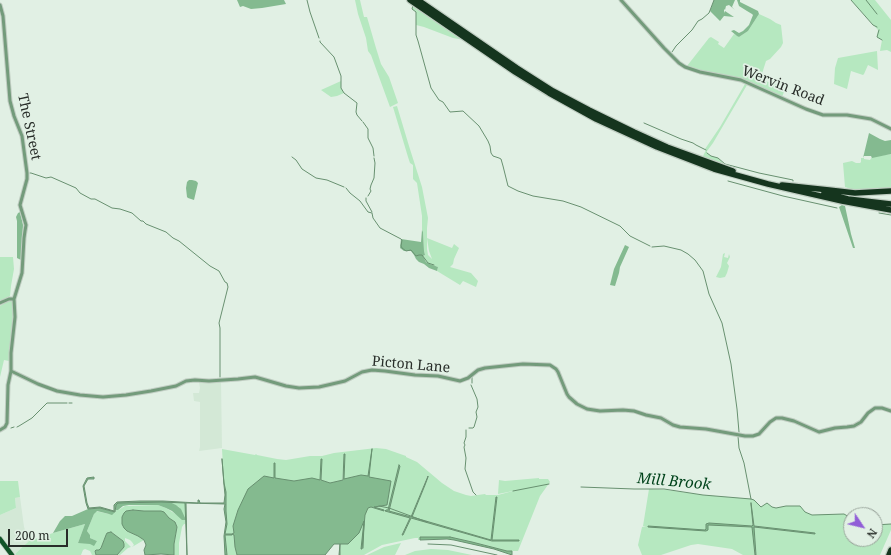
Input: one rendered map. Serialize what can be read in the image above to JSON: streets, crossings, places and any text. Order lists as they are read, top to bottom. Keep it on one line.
{"streets":{"street":["Wervin Road","The Street","Picton Lane"]},"crossings":[["The Street","Picton Lane"]],"water":["Mill Brook"],"scale_bar":"200 m","north":"bottom right"}
